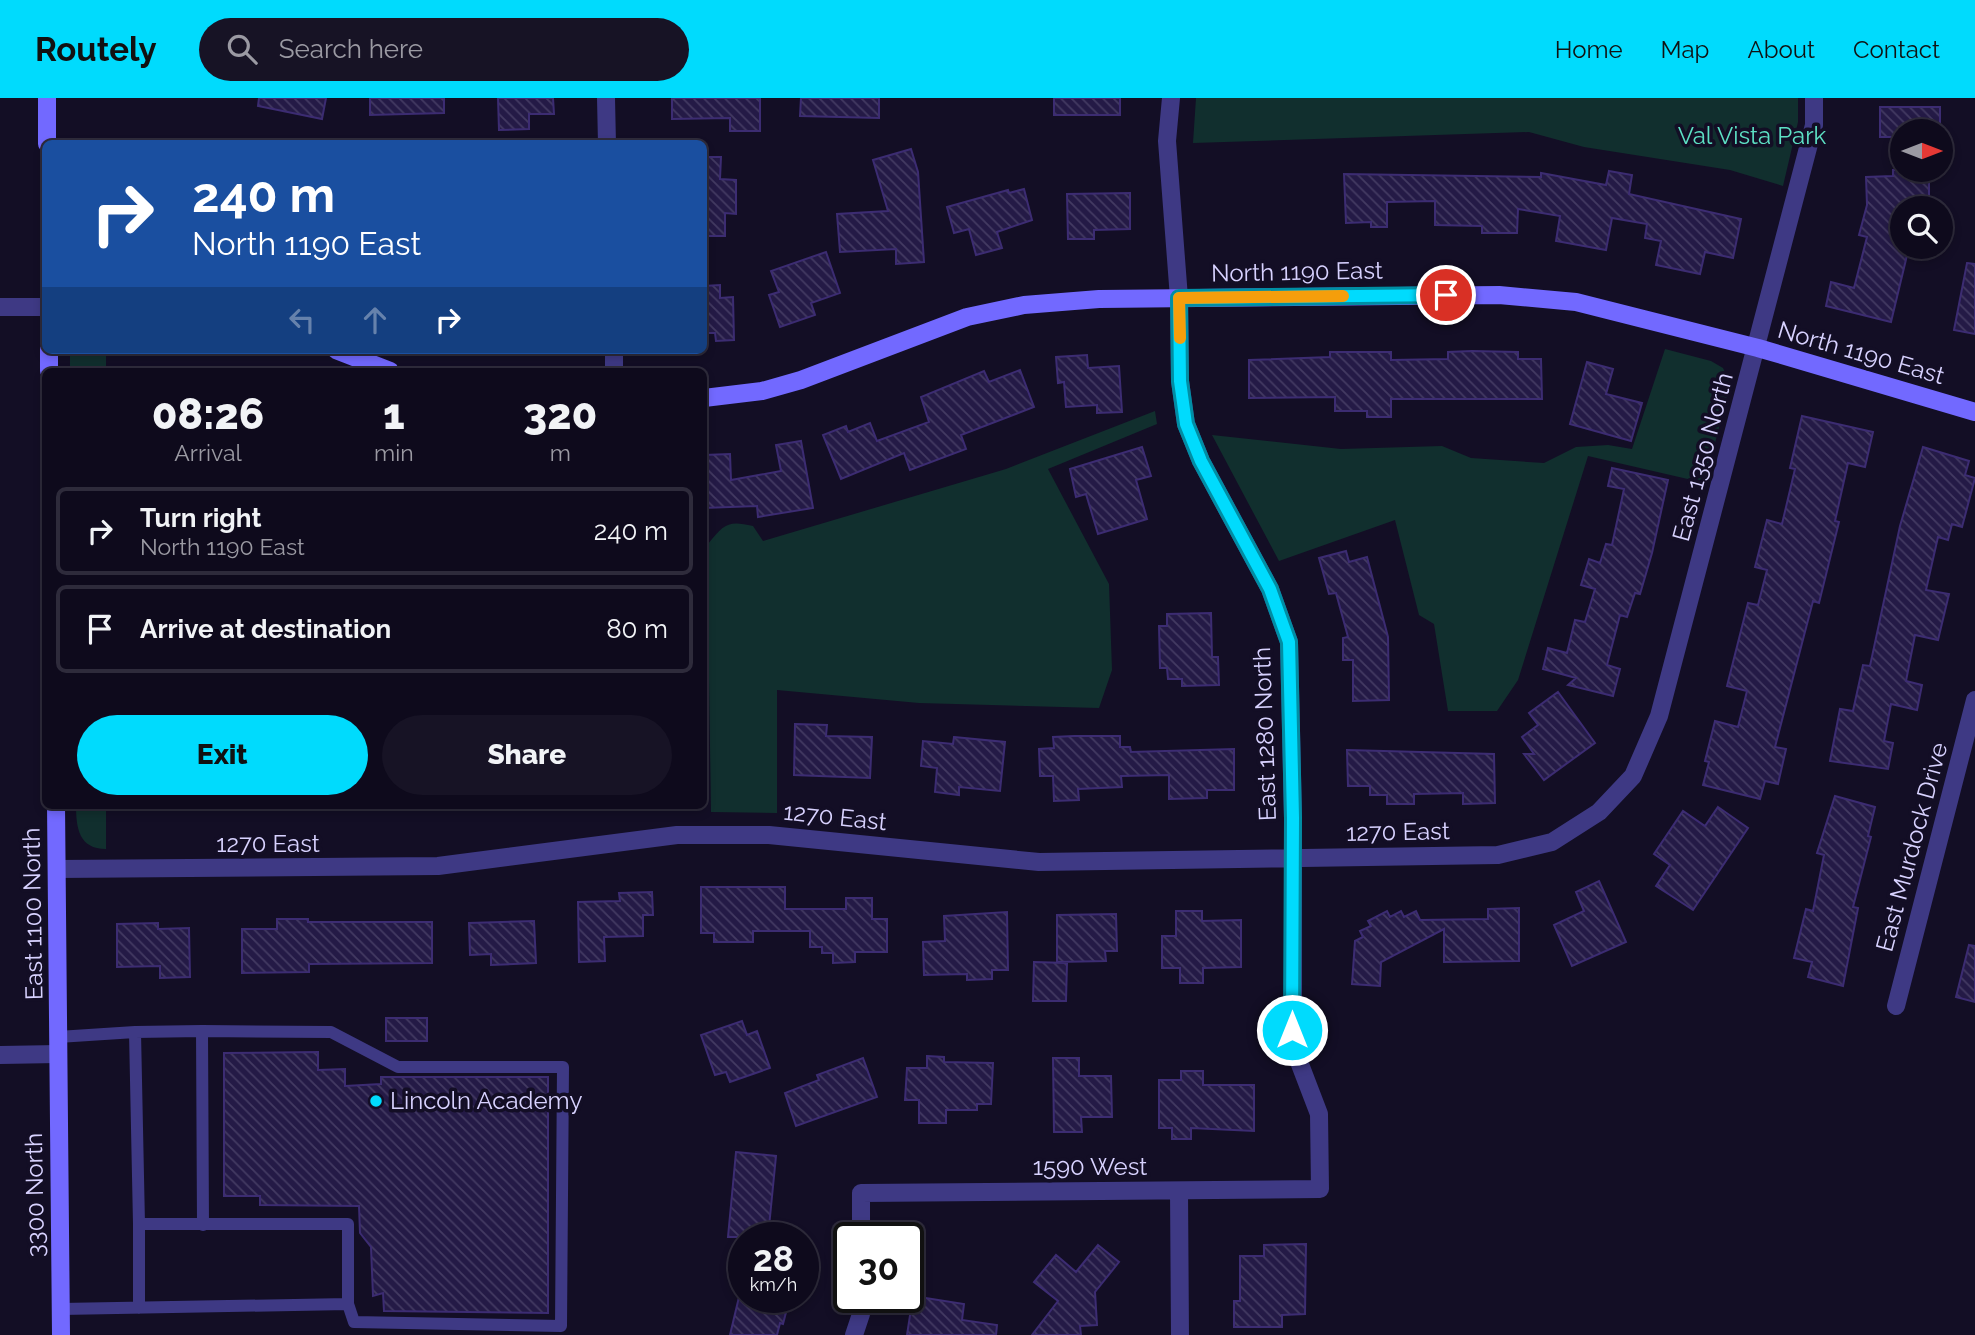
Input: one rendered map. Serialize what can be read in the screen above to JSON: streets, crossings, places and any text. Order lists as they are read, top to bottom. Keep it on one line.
{"streets":{"street":["North 1190 East","East 1350 North","East 1280 North","1270 East","East Murdock Drive","East 1100 North","1590 West","3300 North"]},"crossings":[["North 1190 East","East 1350 North"],["North 1190 East","East 1280 North"],["East 1350 North","1270 East"],["East 1280 North","1270 East"],["East 1280 North","1590 West"],["1270 East","East 1100 North"],["East 1100 North","3300 North"]],"parks":["Val Vista Park"],"places":["Lincoln Academy"],"north":"right","page":{"header":"Routely","search":"Search here","nav":["Home","Map","About","Contact"],"turn":["240 m","North 1190 East"],"eta":["08:26","Arrival","1","min","320","m"],"list":[{"name":"Turn right","note":"North 1190 East","value":"240 m"},{"name":"Arrive at destination","value":"80 m"}],"buttons":["Exit","Share"],"speed":"28 km/h","limit":"30"}}
